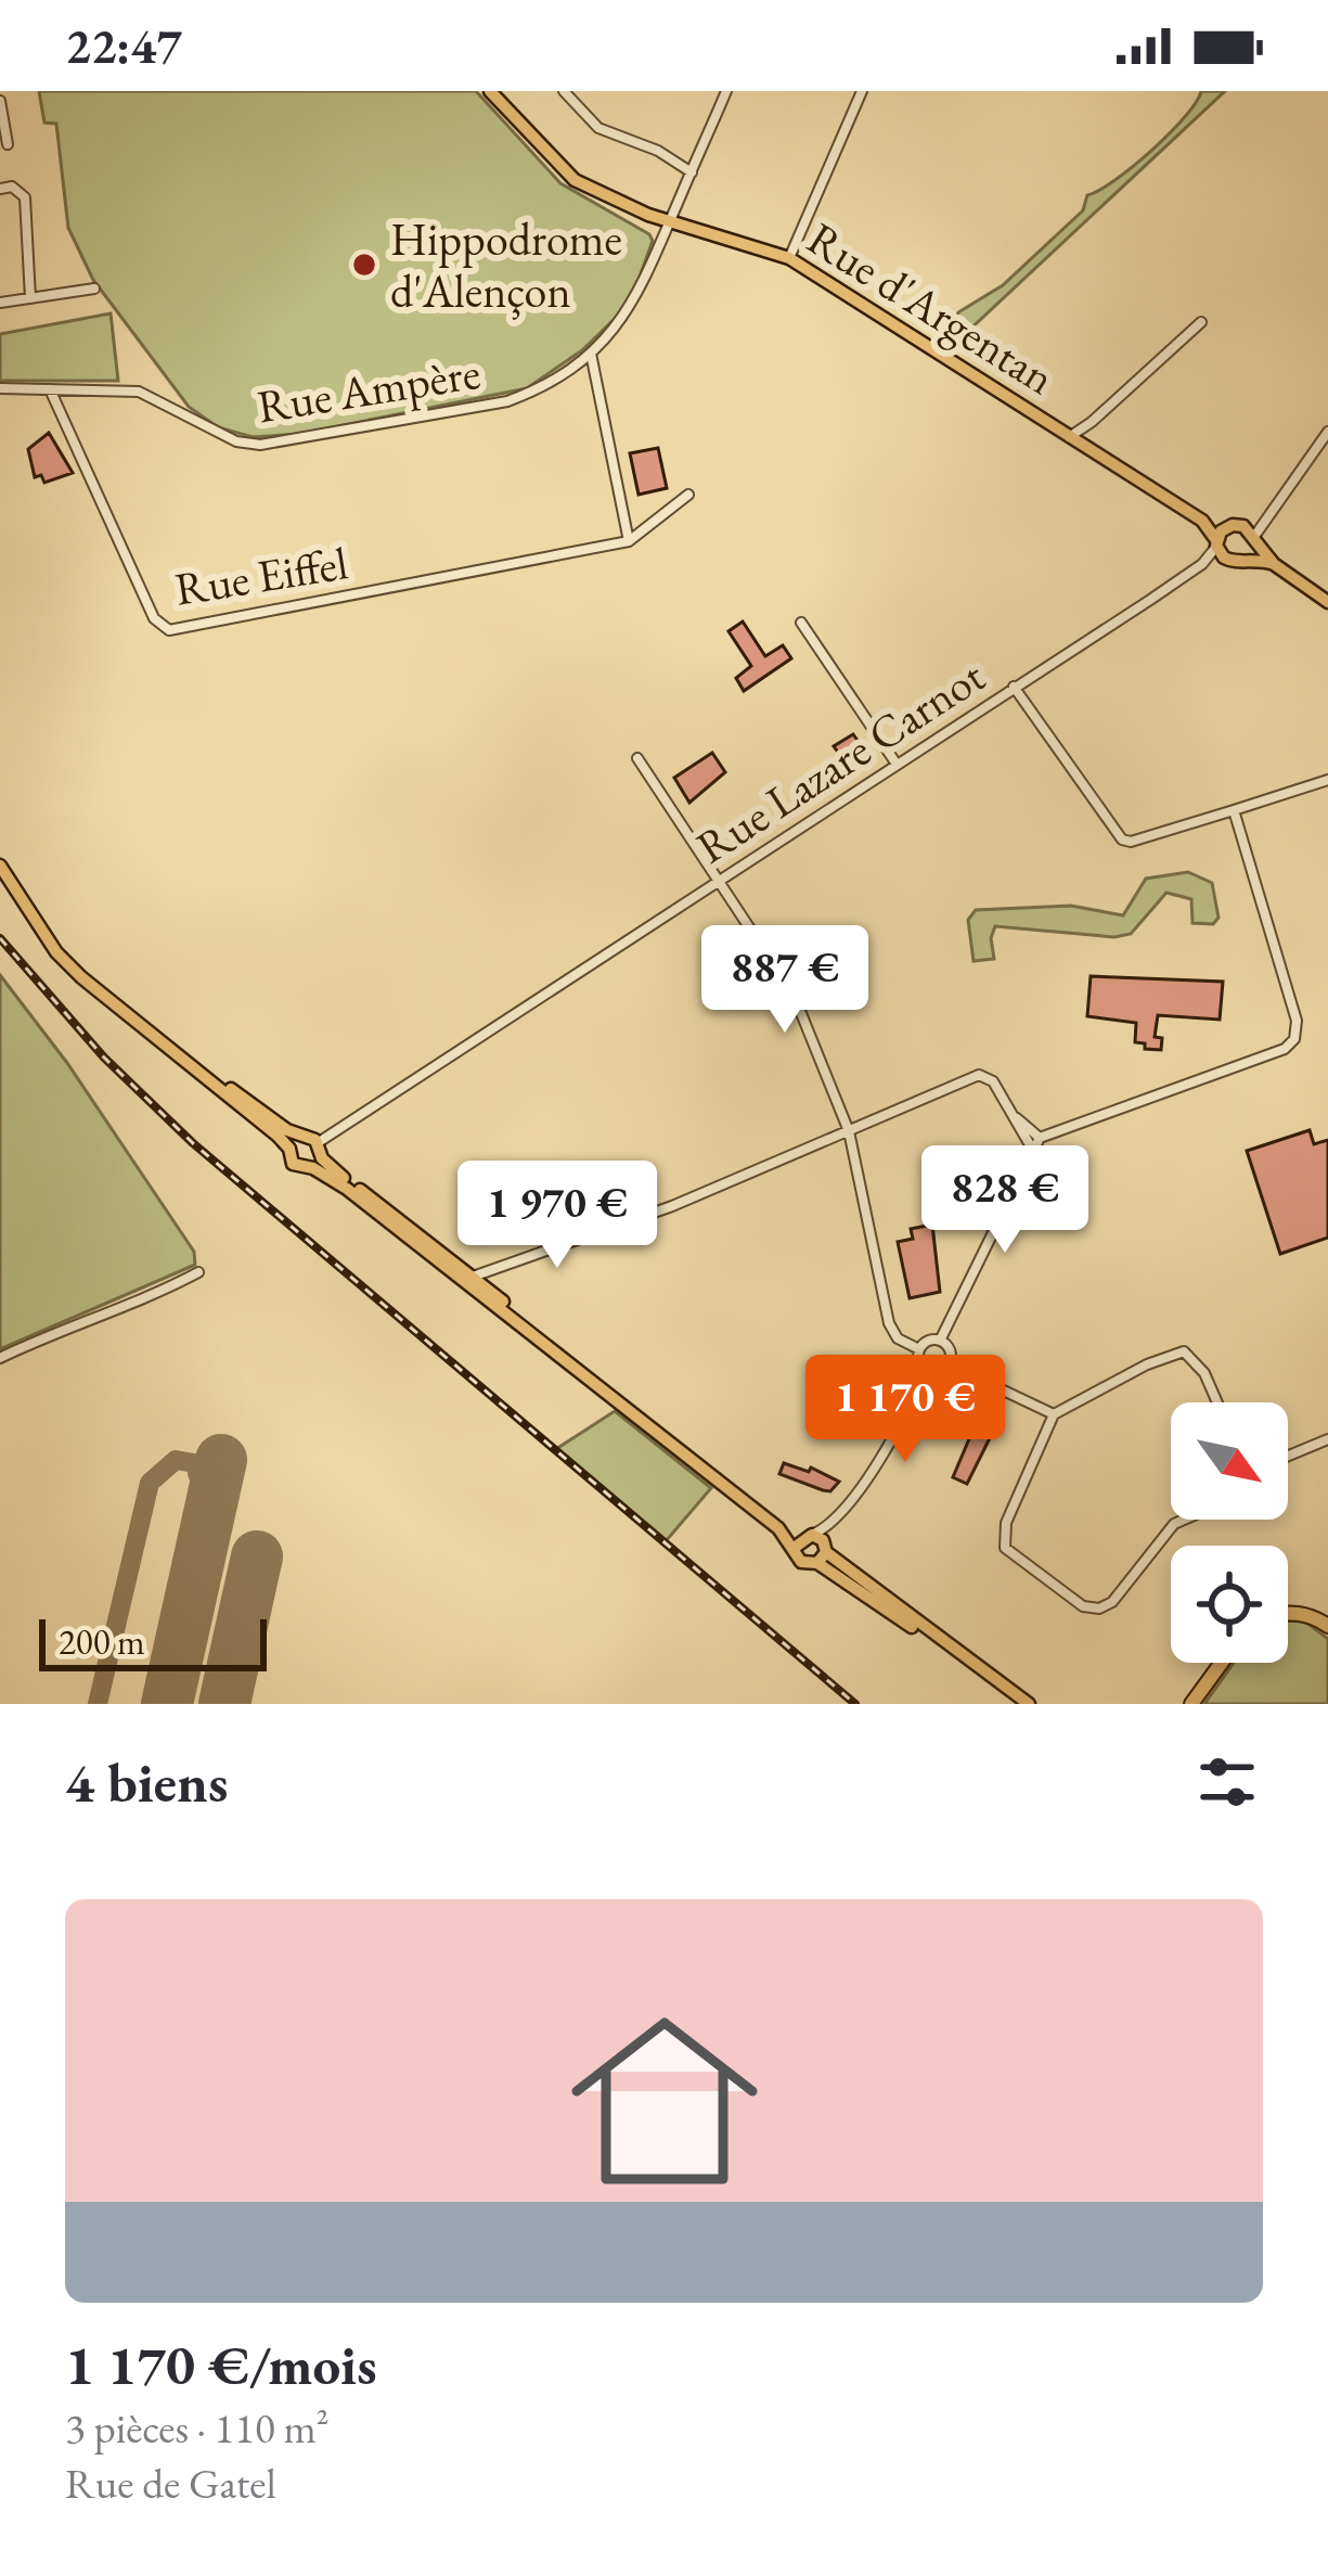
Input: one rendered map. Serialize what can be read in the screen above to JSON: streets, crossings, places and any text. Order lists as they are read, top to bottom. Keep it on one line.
{"streets":{"main road":["Rue d'Argentan"],"street":["Rue Ampère","Rue Eiffel","Rue Lazare Carnot"]},"crossings":[["Rue d'Argentan","Rue Ampère"],["Rue d'Argentan","Rue Lazare Carnot"],["Rue Ampère","Rue Eiffel"]],"places":["Hippodrome d'Alençon"],"scale_bar":"200 m","north":"bottom right","page":{"status":"22:47","price":["887 €","828 €","1 970 €","1 170 €"],"scale":"200 m","heading":"4 biens","list":[{"name":"1 170 €/mois","note":"3 pièces · 110 m² · Rue de Gatel"}]}}
